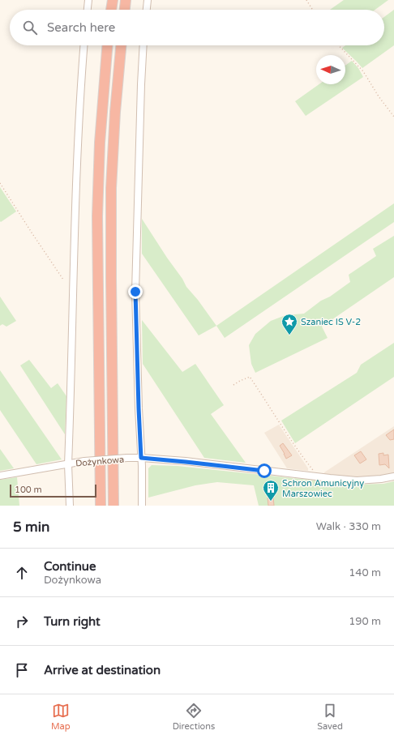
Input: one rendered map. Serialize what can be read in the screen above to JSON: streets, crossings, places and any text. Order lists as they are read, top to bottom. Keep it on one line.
{"streets":{"street":["Dożynkowa"]},"places":{"place":["Szaniec IS V-2"],"building":["Schron Amunicyjny Marszowiec"]},"scale_bar":"100 m","north":"left","page":{"search":"Search here","scale":"100 m","heading":["5 min","Walk · 330 m"],"list":[["Continue","Dożynkowa","140 m"],["Turn right","190 m"],"Arrive at destination"],"nav":["Map","Directions","Saved"]}}
